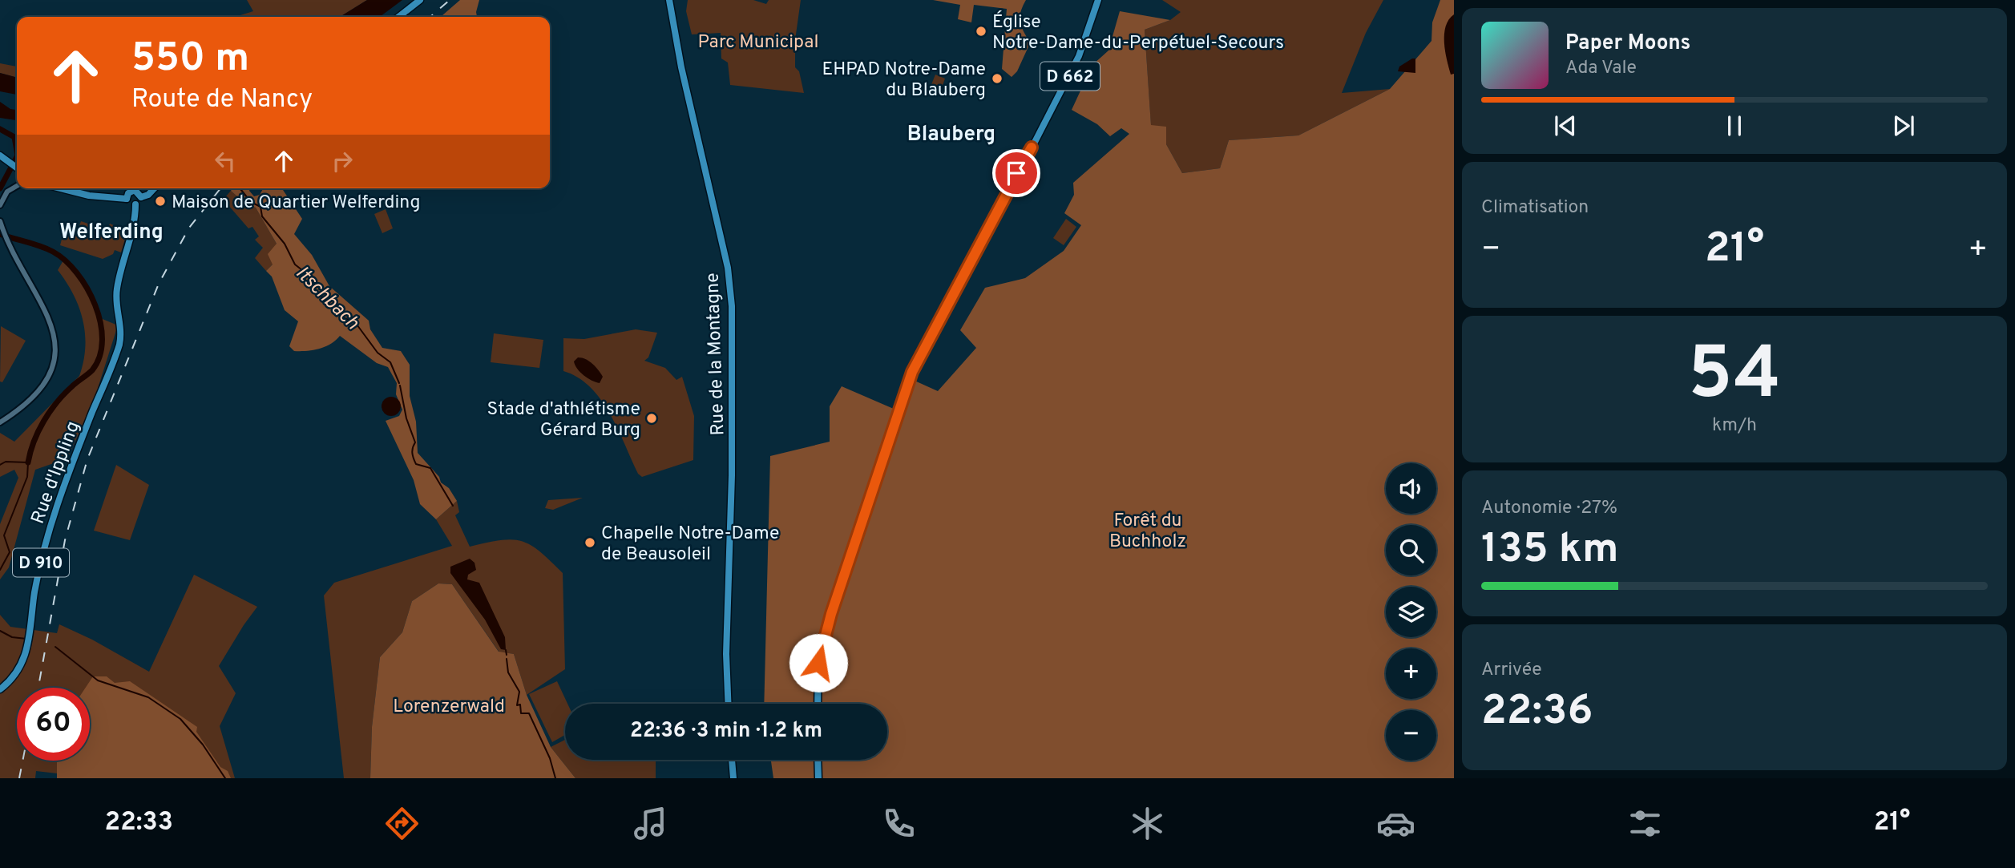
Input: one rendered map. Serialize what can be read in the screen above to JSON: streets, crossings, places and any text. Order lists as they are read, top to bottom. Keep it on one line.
{"streets":{"main road":["D 662","Rue de la Montagne","Rue d'Ippling","D 910"]},"districts":["Blauberg","Welferding"],"water":["Itschbach"],"parks":["Parc Municipal","Forêt du Buchholz","Lorenzerwald"],"places":["Église Notre-Dame-du-Perpétuel-Secours","EHPAD Notre-Dame du Blauberg","Maison de Quartier Welferding","Stade d'athlétisme Gérard Burg","Chapelle Notre-Dame de Beausoleil"],"page":{"turn":["550 m","Route de Nancy"],"song":["Paper Moons","Ada Vale"],"tile":["Climatisation",["54","km/h"],["Autonomie · 27%","135 km"],["Arrivée","22:36"]],"heat":["−","21°","+"],"map_buttons":["+","−"],"limit":"60","trip":"22:36 · 3 min · 1.2 km","tabs":["22:33","21°"]}}
